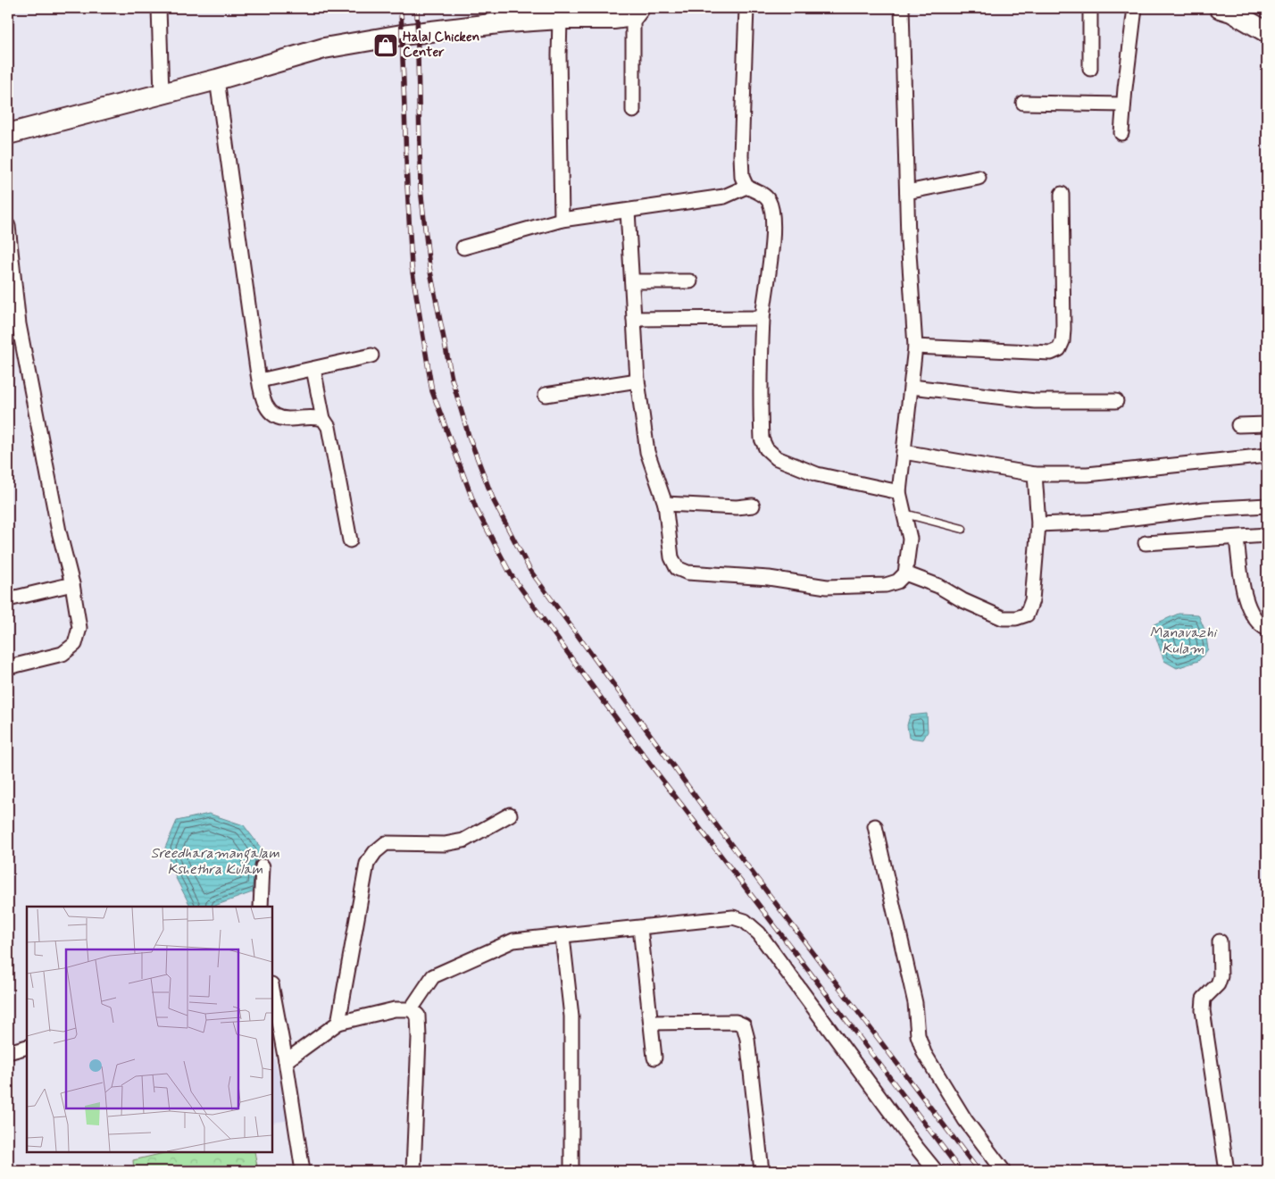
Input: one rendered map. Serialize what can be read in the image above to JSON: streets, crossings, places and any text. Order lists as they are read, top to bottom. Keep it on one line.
{"water":["Manavazhi Kulam","Sreedharamangalam Kshethra Kulam"],"places":{"shop":["Halal Chicken Center"]}}
